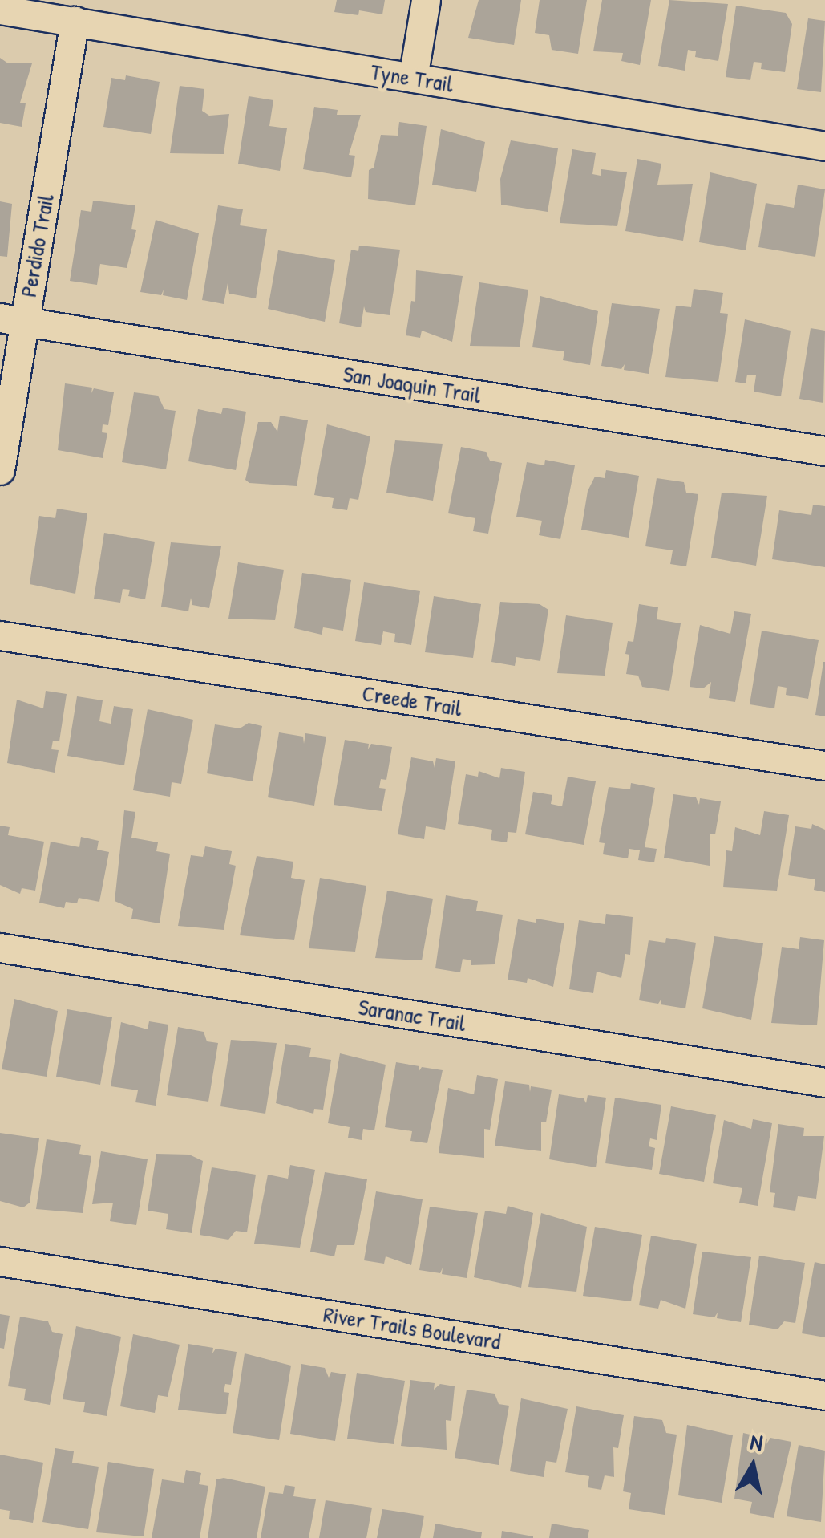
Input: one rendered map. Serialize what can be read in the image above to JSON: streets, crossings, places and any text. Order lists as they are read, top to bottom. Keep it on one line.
{"streets":{"street":["Tyne Trail","Perdido Trail","San Joaquin Trail","Creede Trail","Saranac Trail","River Trails Boulevard"]},"crossings":[["Tyne Trail","Perdido Trail"],["Perdido Trail","San Joaquin Trail"]],"north":"top"}
